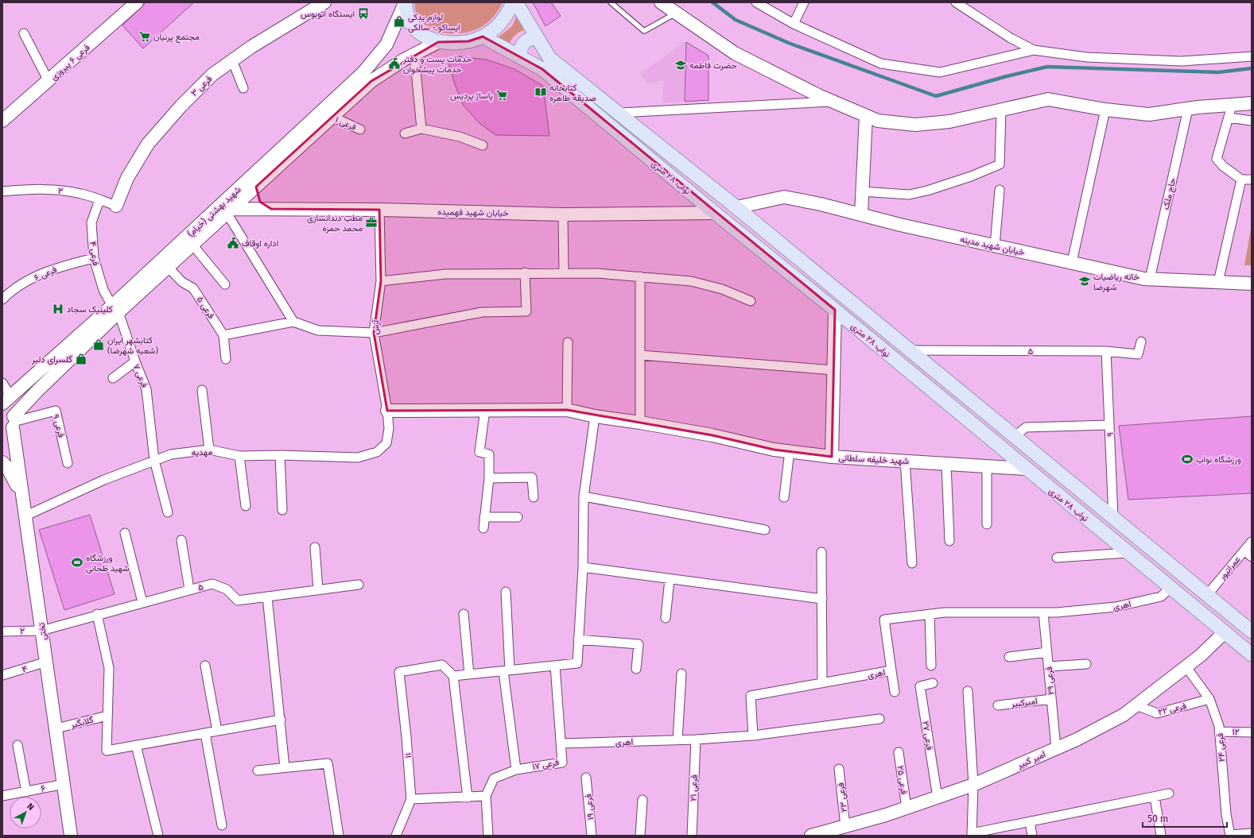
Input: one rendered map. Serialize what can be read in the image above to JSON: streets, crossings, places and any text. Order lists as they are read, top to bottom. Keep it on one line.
{"streets":{"main road":["نواب ۲۸ متری"],"street":["فرعی ۶ پیروزی","فرعی ۳","فرعی ۱","۲","حاج ملک","شهید بهشتی (خیام)","خیابان شهید فهمیده","خیابان شهید مدینه","فرعی ۴","فرعی ۶","فرعی ۵","آرش","۵","فرعی ۷","فرعی ۹","۹","مهدیه","شهید خلیفه سلطانی","عمرانپور","اهری","تختی","۴","فرعی ۲۹","امیرکبیر","فرعی ۲۲","گلابگیر","۱۲","فرعی ۲۷","فرعی ۲۴","۱۱","امیر کبیر","فرعی ۱۷","فرعی ۲۵","۶","فرعی ۲۱","فرعی ۲۳","فرعی ۱۹"]},"crossings":[["فرعی ۳","۲"],["فرعی ۱","شهید بهشتی (خیام)"],["نواب ۲۸ متری","خیابان شهید فهمیده"],["نواب ۲۸ متری","خیابان شهید مدینه"],["نواب ۲۸ متری","۵"],["نواب ۲۸ متری","۹"],["نواب ۲۸ متری","شهید خلیفه سلطانی"],["نواب ۲۸ متری","عمرانپور"],["نواب ۲۸ متری","اهری"],["نواب ۲۸ متری","امیر کبیر"],["۲","فرعی ۴"],["۲","۵"],["۲","تختی"],["حاج ملک","خیابان شهید مدینه"],["شهید بهشتی (خیام)","خیابان شهید فهمیده"],["شهید بهشتی (خیام)","فرعی ۴"],["شهید بهشتی (خیام)","فرعی ۵"],["شهید بهشتی (خیام)","فرعی ۷"],["شهید بهشتی (خیام)","فرعی ۹"],["شهید بهشتی (خیام)","تختی"],["خیابان شهید فهمیده","آرش"],["فرعی ۴","فرعی ۶"],["فرعی ۴","فرعی ۷"],["آرش","مهدیه"],["۵","۹"],["۵","تختی"],["فرعی ۷","مهدیه"],["فرعی ۹","تختی"],["مهدیه","تختی"],["اهری","فرعی ۲۹"],["اهری","فرعی ۱۷"],["اهری","فرعی ۲۱"],["تختی","۴"],["تختی","گلابگیر"],["تختی","۶"],["فرعی ۲۹","امیرکبیر"],["فرعی ۲۹","امیر کبیر"],["فرعی ۲۲","فرعی ۲۴"],["فرعی ۲۲","امیر کبیر"],["۱۲","فرعی ۲۴"],["فرعی ۲۷","امیر کبیر"],["فرعی ۲۴","امیر کبیر"],["امیر کبیر","فرعی ۲۵"],["امیر کبیر","فرعی ۲۳"]],"places":{"bus stop":["ایستگاه اتوبوس"],"shop":["لوازم یدکی ایساکو - سالکی","کتابشهر ایران (شعبه شهرضا)","گلسرای دلبر"],"supermarket":["مجتمع پرنیان","پاساژ پردیس"],"public building":["خدمات پست و دفتر خدمات پیشخوان","اداره اوقاف"],"school or university":["حضرت فاطمه","خانه ریاضیات شهرضا"],"library":["کتابخانه صدیقه طاهره"],"office":["مطب دندانسازی محمد حمزه"],"hospital":["کلینیک سجاد"],"sports":["ورزشگاه نواب","ورزشگاه شهید طحانی"]},"scale_bar":"50 m","north":"top right"}
